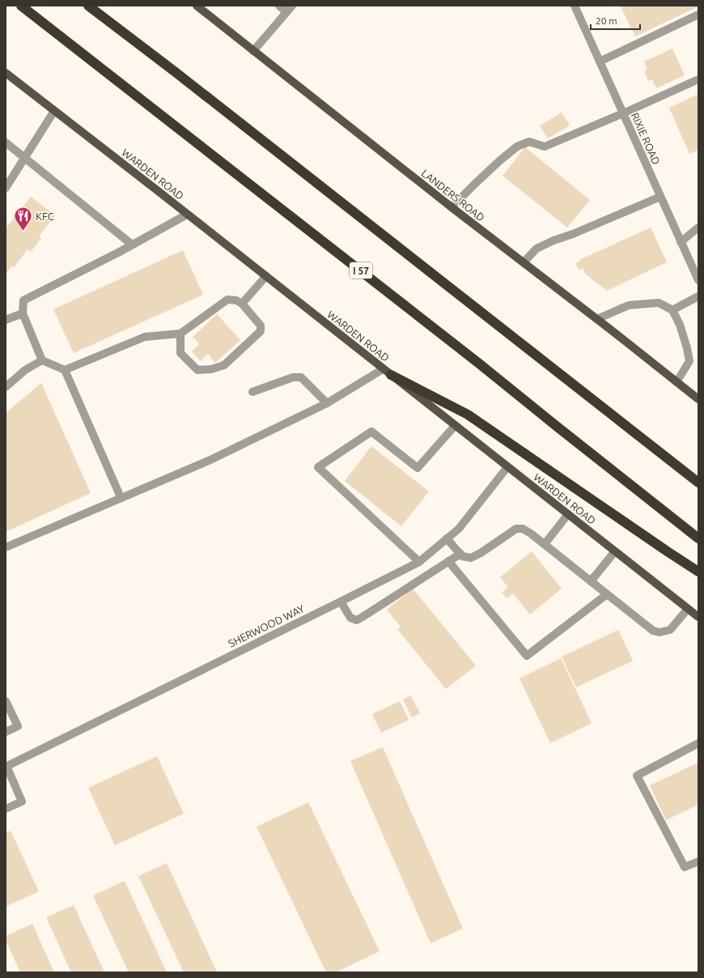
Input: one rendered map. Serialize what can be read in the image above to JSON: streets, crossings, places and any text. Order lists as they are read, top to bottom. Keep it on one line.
{"streets":{"highway":["I 57"],"main road":["WARDEN ROAD","LANDERS ROAD"],"street":["RIXIE ROAD","SHERWOOD WAY"]},"crossings":[["WARDEN ROAD","SHERWOOD WAY"]],"places":{"restaurant":["KFC"]},"scale_bar":"20 m"}
